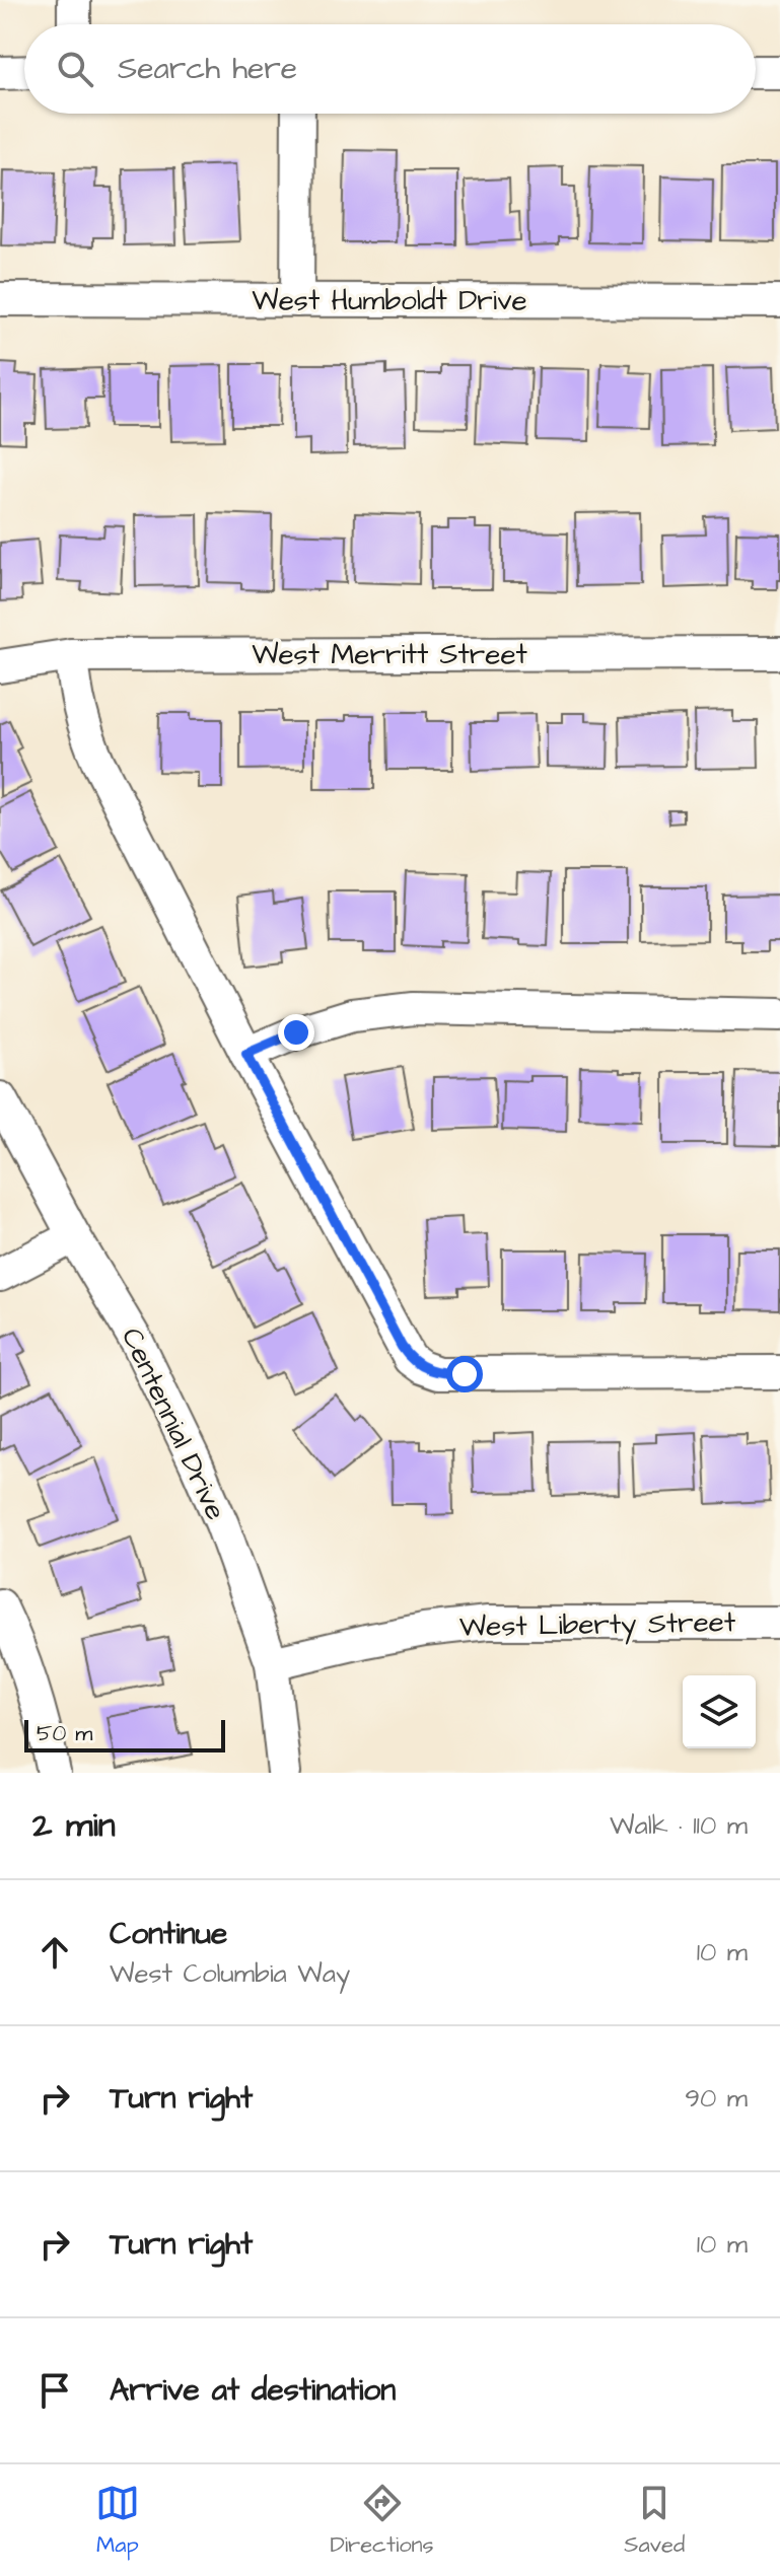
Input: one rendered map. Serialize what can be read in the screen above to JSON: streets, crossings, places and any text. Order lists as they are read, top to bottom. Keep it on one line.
{"streets":{"street":["West Humboldt Drive","West Merritt Street","Centennial Drive","West Liberty Street"]},"crossings":[["Centennial Drive","West Liberty Street"]],"scale_bar":"50 m","page":{"search":"Search here","scale":"50 m","heading":["2 min","Walk · 110 m"],"list":[["Continue","West Columbia Way","10 m"],["Turn right","90 m"],["Turn right","10 m"],"Arrive at destination"],"nav":["Map","Directions","Saved"]}}
